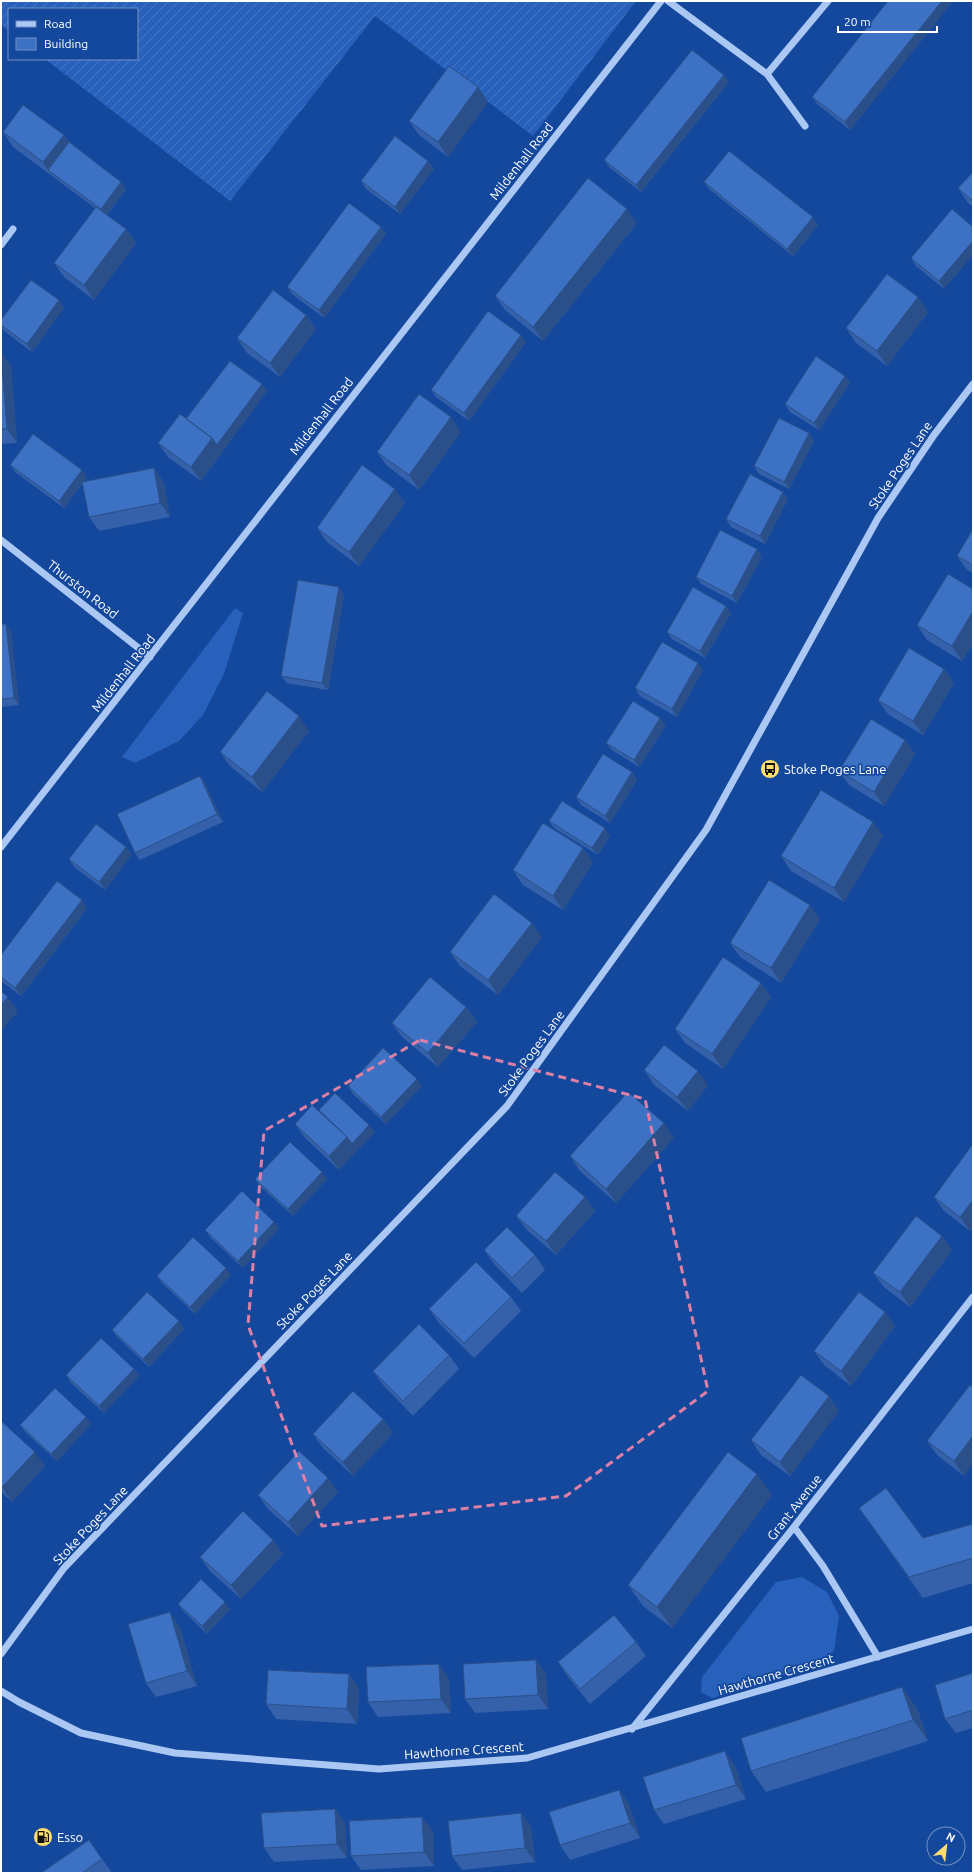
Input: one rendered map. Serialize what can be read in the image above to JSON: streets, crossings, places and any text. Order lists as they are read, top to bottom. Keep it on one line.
{"streets":{"street":["Mildenhall Road","Stoke Poges Lane","Thurston Road","Grant Avenue","Hawthorne Crescent"]},"crossings":[["Mildenhall Road","Thurston Road"],["Grant Avenue","Hawthorne Crescent"]],"places":{"bus stop":["Stoke Poges Lane"],"fuel station":["Esso"]},"legend":["Road","Building"],"scale_bar":"20 m","north":"top right"}
